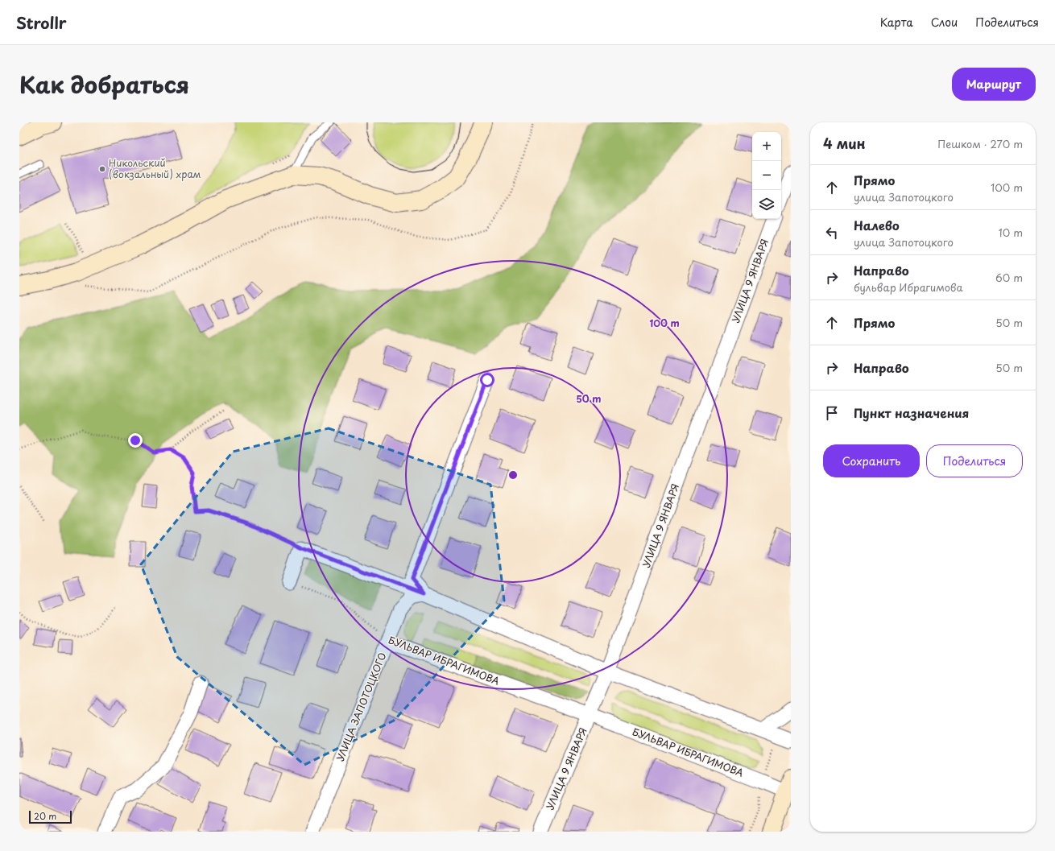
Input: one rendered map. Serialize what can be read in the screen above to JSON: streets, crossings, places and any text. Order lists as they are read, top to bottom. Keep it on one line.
{"streets":{"street":["УЛИЦА 9 ЯНВАРЯ","БУЛЬВАР ИБРАГИМОВА","УЛИЦА ЗАПОТОЦКОГО"]},"crossings":[["УЛИЦА 9 ЯНВАРЯ","БУЛЬВАР ИБРАГИМОВА"],["БУЛЬВАР ИБРАГИМОВА","УЛИЦА ЗАПОТОЦКОГО"]],"places":["Никольский (вокзальный) храм"],"scale_bar":"20 m","page":{"header":"Strollr","nav":["Карта","Слои","Поделиться"],"title":"Как добраться","buttons":["Маршрут",["Сохранить","Поделиться"]],"heading":["4 мин","Пешком · 270 m"],"map_buttons":["+","−"],"list":[["Прямо","улица Запотоцкого","100 m"],["Налево","улица Запотоцкого","10 m"],["Направо","бульвар Ибрагимова","60 m"],["Прямо","50 m"],["Направо","50 m"],"Пункт назначения"],"scale":"20 m"},"rings":["100 m","50 m"]}
